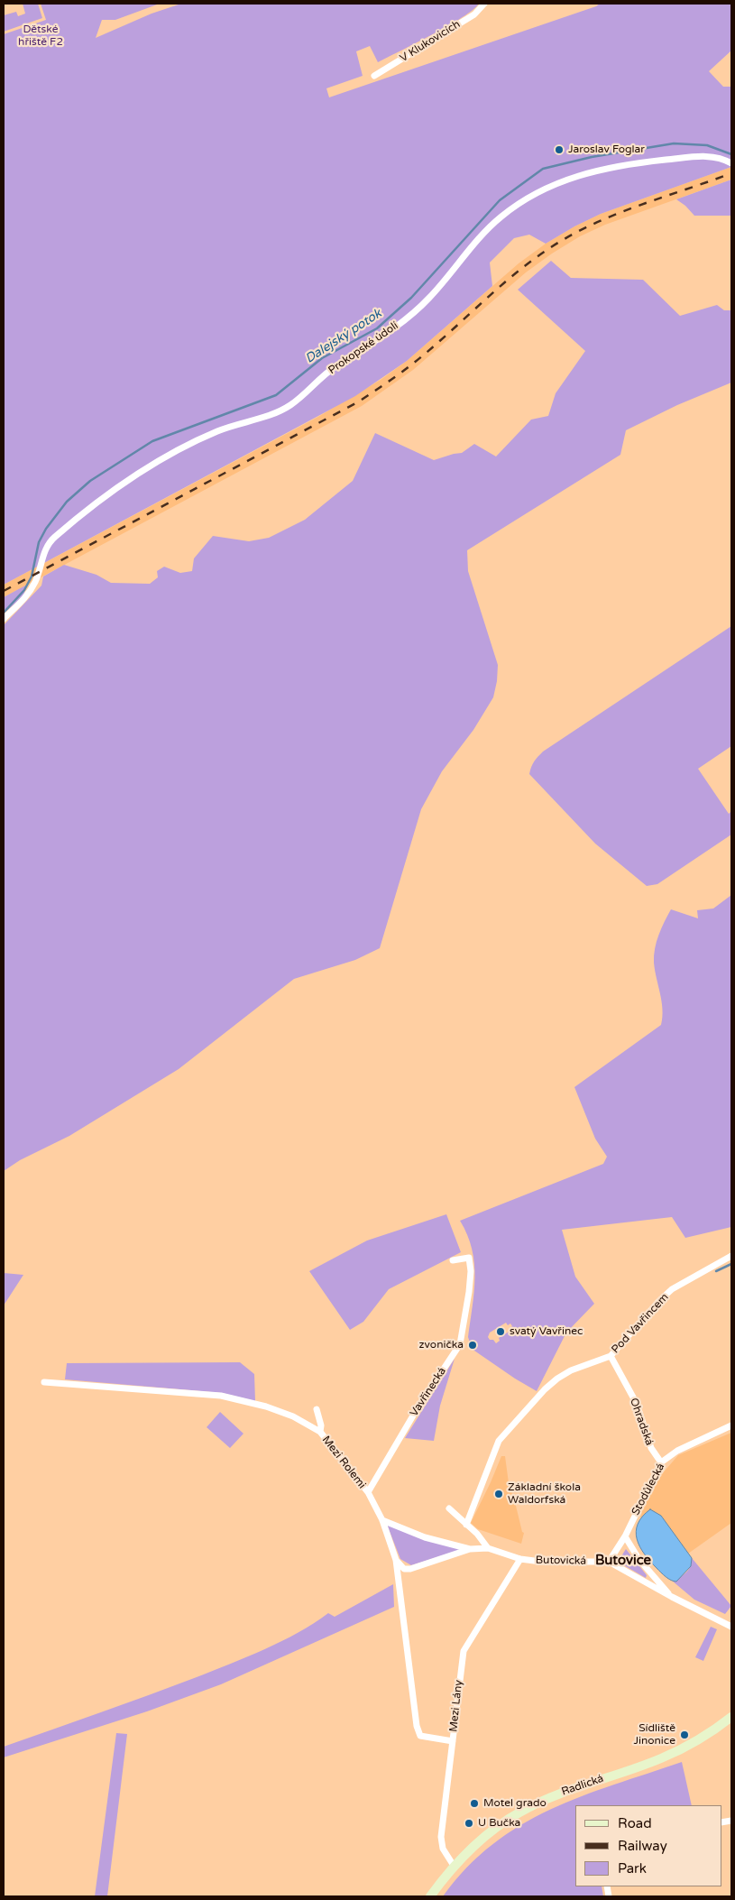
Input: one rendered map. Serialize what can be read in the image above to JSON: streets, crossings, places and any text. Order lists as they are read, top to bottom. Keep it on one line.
{"streets":{"main road":["Radlická"],"street":["V Klukovicích","Prokopské údolí","Pod Vavřincem","Vavřinecká","Ohradská","Mezi Rolemi","Stodůlecká","Butovická","Mezi Lány"]},"crossings":[["Pod Vavřincem","Ohradská"],["Vavřinecká","Mezi Rolemi"],["Ohradská","Stodůlecká"],["Mezi Rolemi","Butovická"],["Mezi Rolemi","Mezi Lány"],["Stodůlecká","Butovická"],["Butovická","Mezi Lány"],["Mezi Lány","Radlická"]],"districts":["Butovice"],"water":["Dalejský potok"],"parks":["Dětské hřiště F2"],"places":["Jaroslav Foglar","svatý Vavřinec","zvonička","Základní škola Waldorfská","Sídliště Jinonice","Motel grado","U Bučka"],"legend":["Road","Railway","Park"]}
